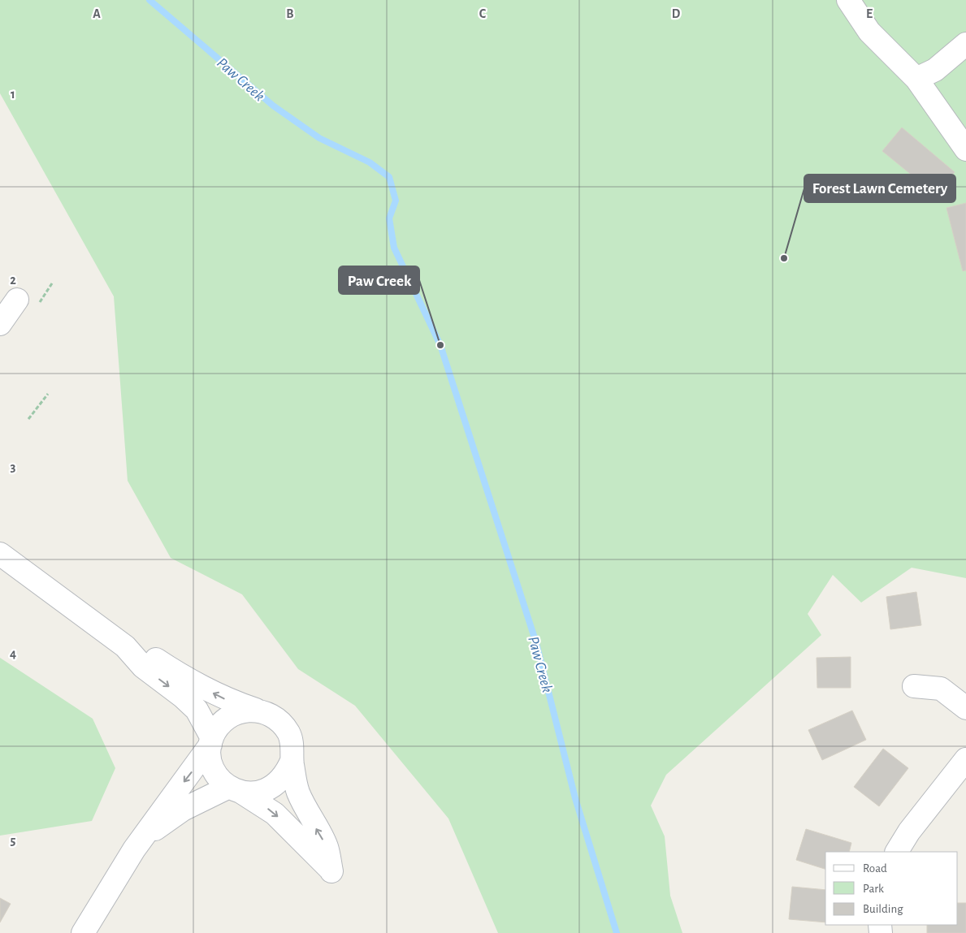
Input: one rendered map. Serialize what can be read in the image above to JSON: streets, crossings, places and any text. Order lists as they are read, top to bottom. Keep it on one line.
{"water":["Paw Creek"],"places":["Forest Lawn Cemetery","Paw Creek"],"legend":["Road","Park","Building"],"grid":{"columns":["A","B","C","D","E"],"rows":["1","2","3","4","5"]}}
